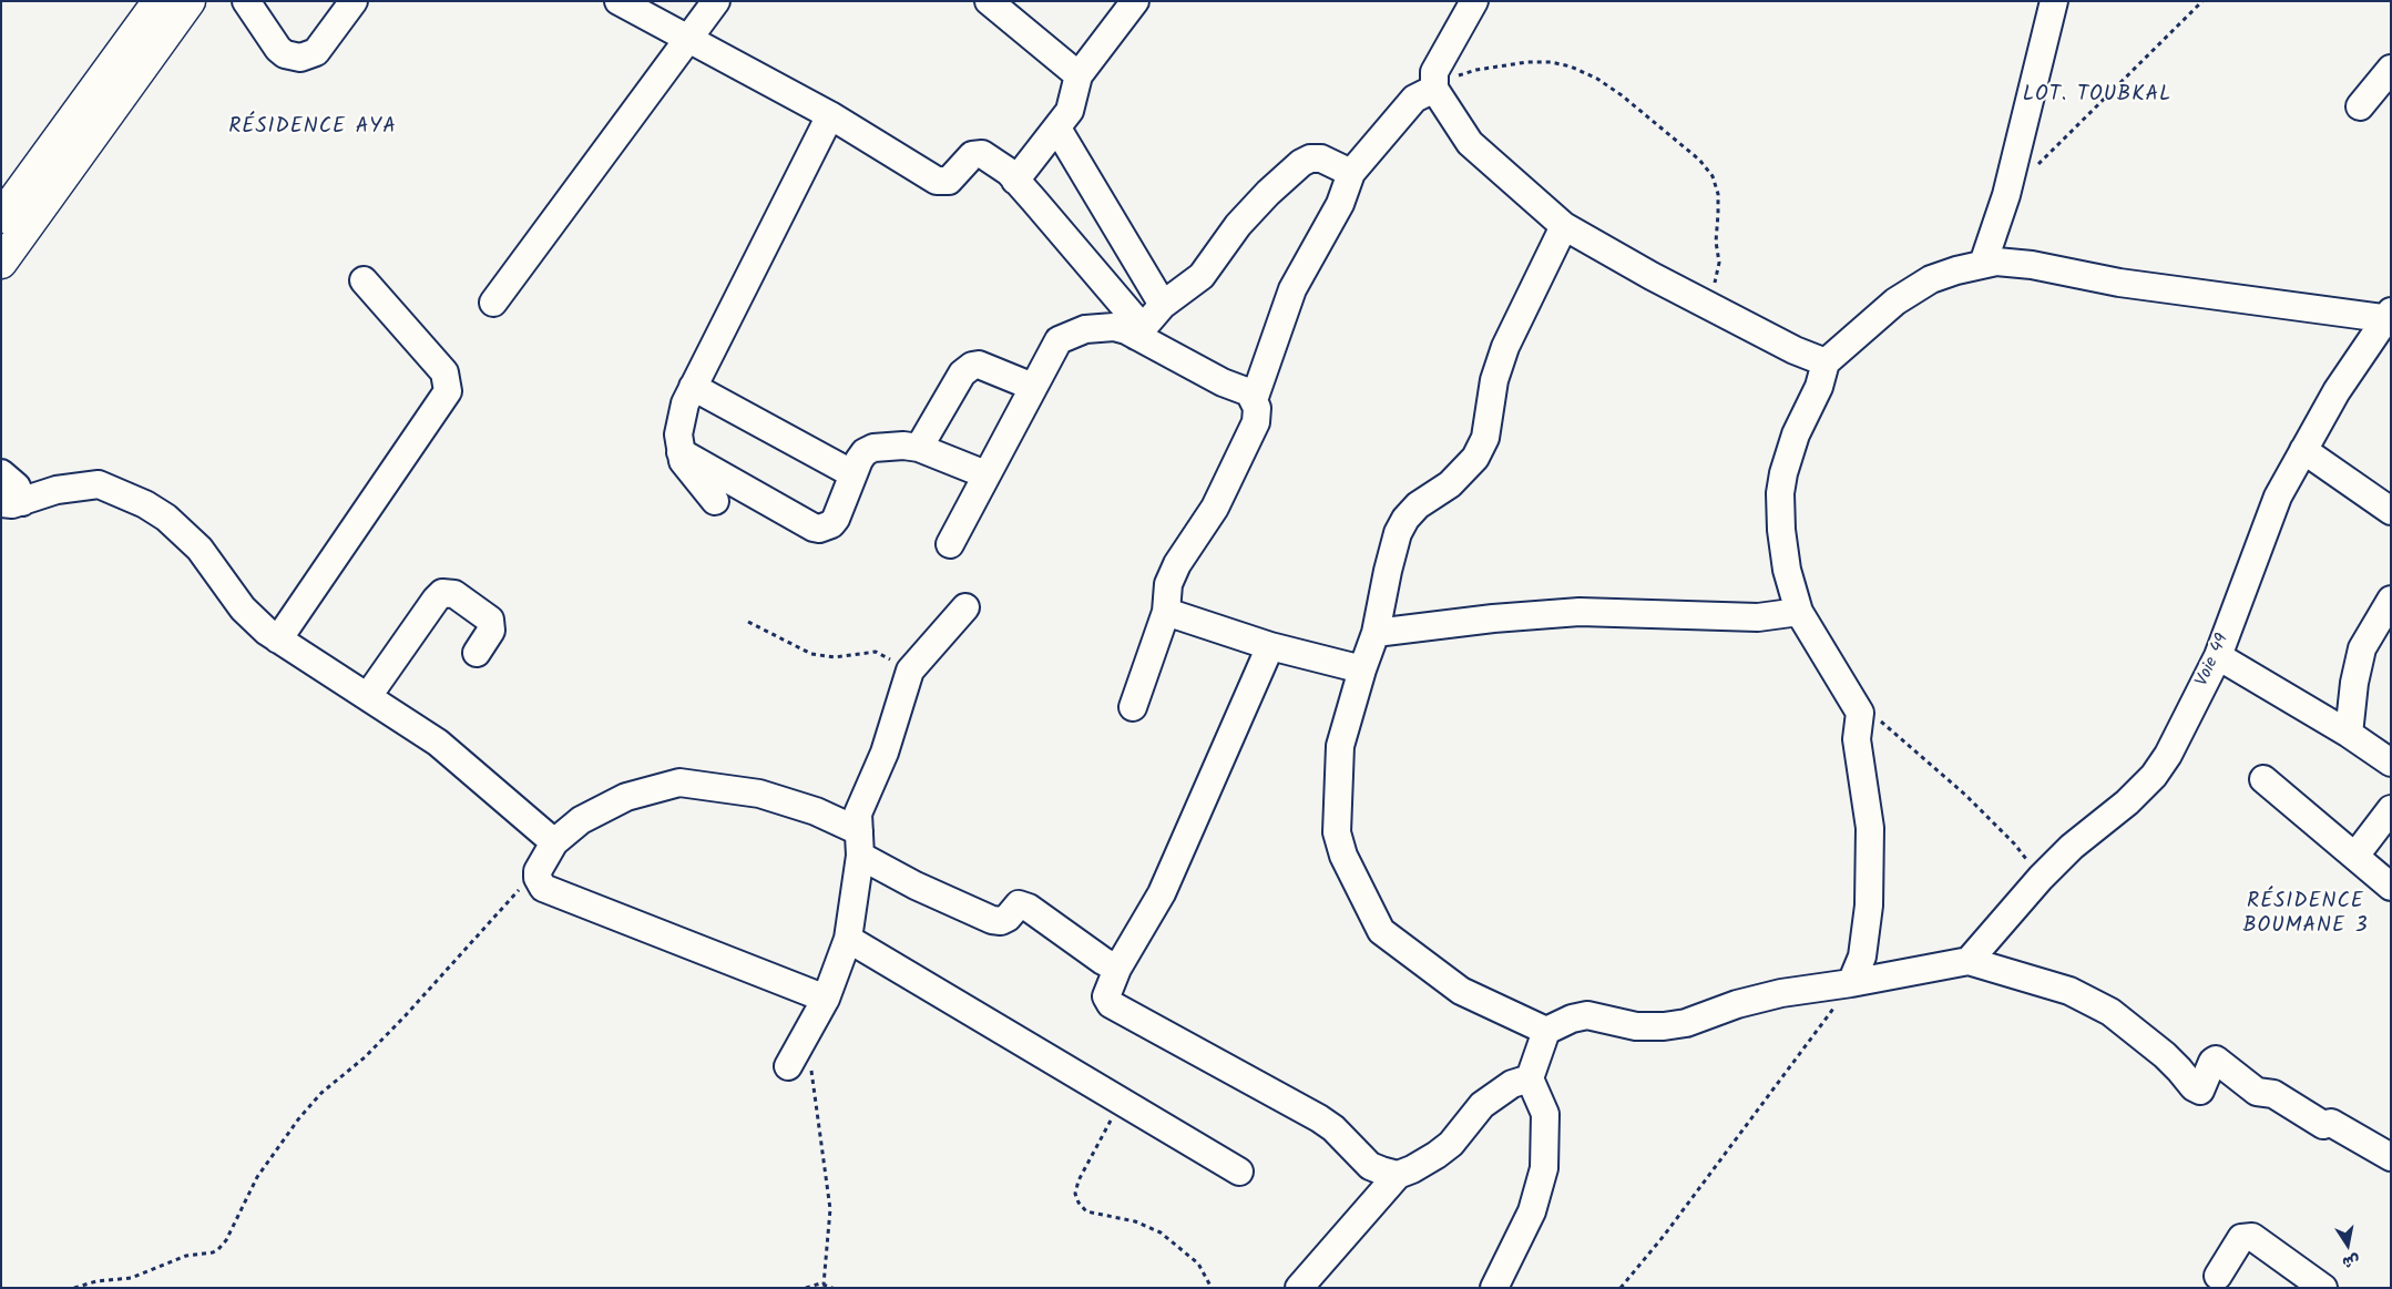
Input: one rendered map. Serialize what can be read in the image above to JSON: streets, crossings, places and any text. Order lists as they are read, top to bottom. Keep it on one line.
{"streets":{"street":["Voie 49"]},"districts":["LOT. TOUBKAL","RÉSIDENCE AYA","RÉSIDENCE BOUMANE 3"],"north":"bottom"}
